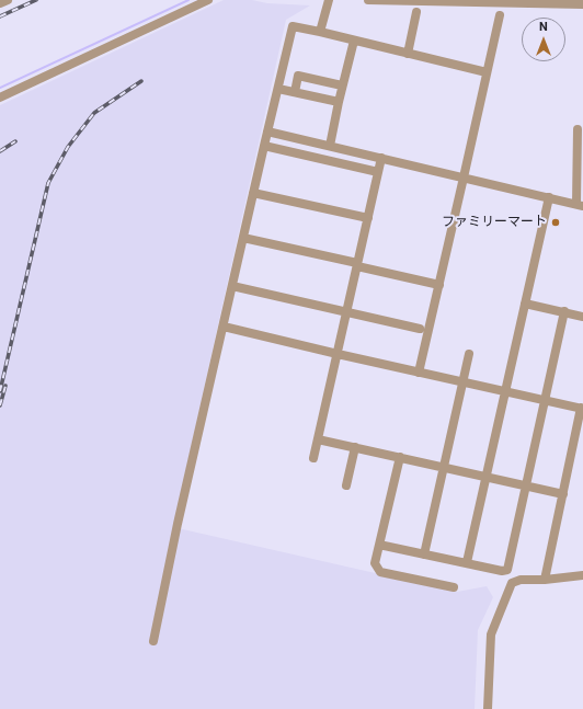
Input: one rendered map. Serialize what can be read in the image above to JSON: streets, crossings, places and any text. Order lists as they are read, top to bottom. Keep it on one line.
{"places":["ファミリーマート"],"north":"top"}
